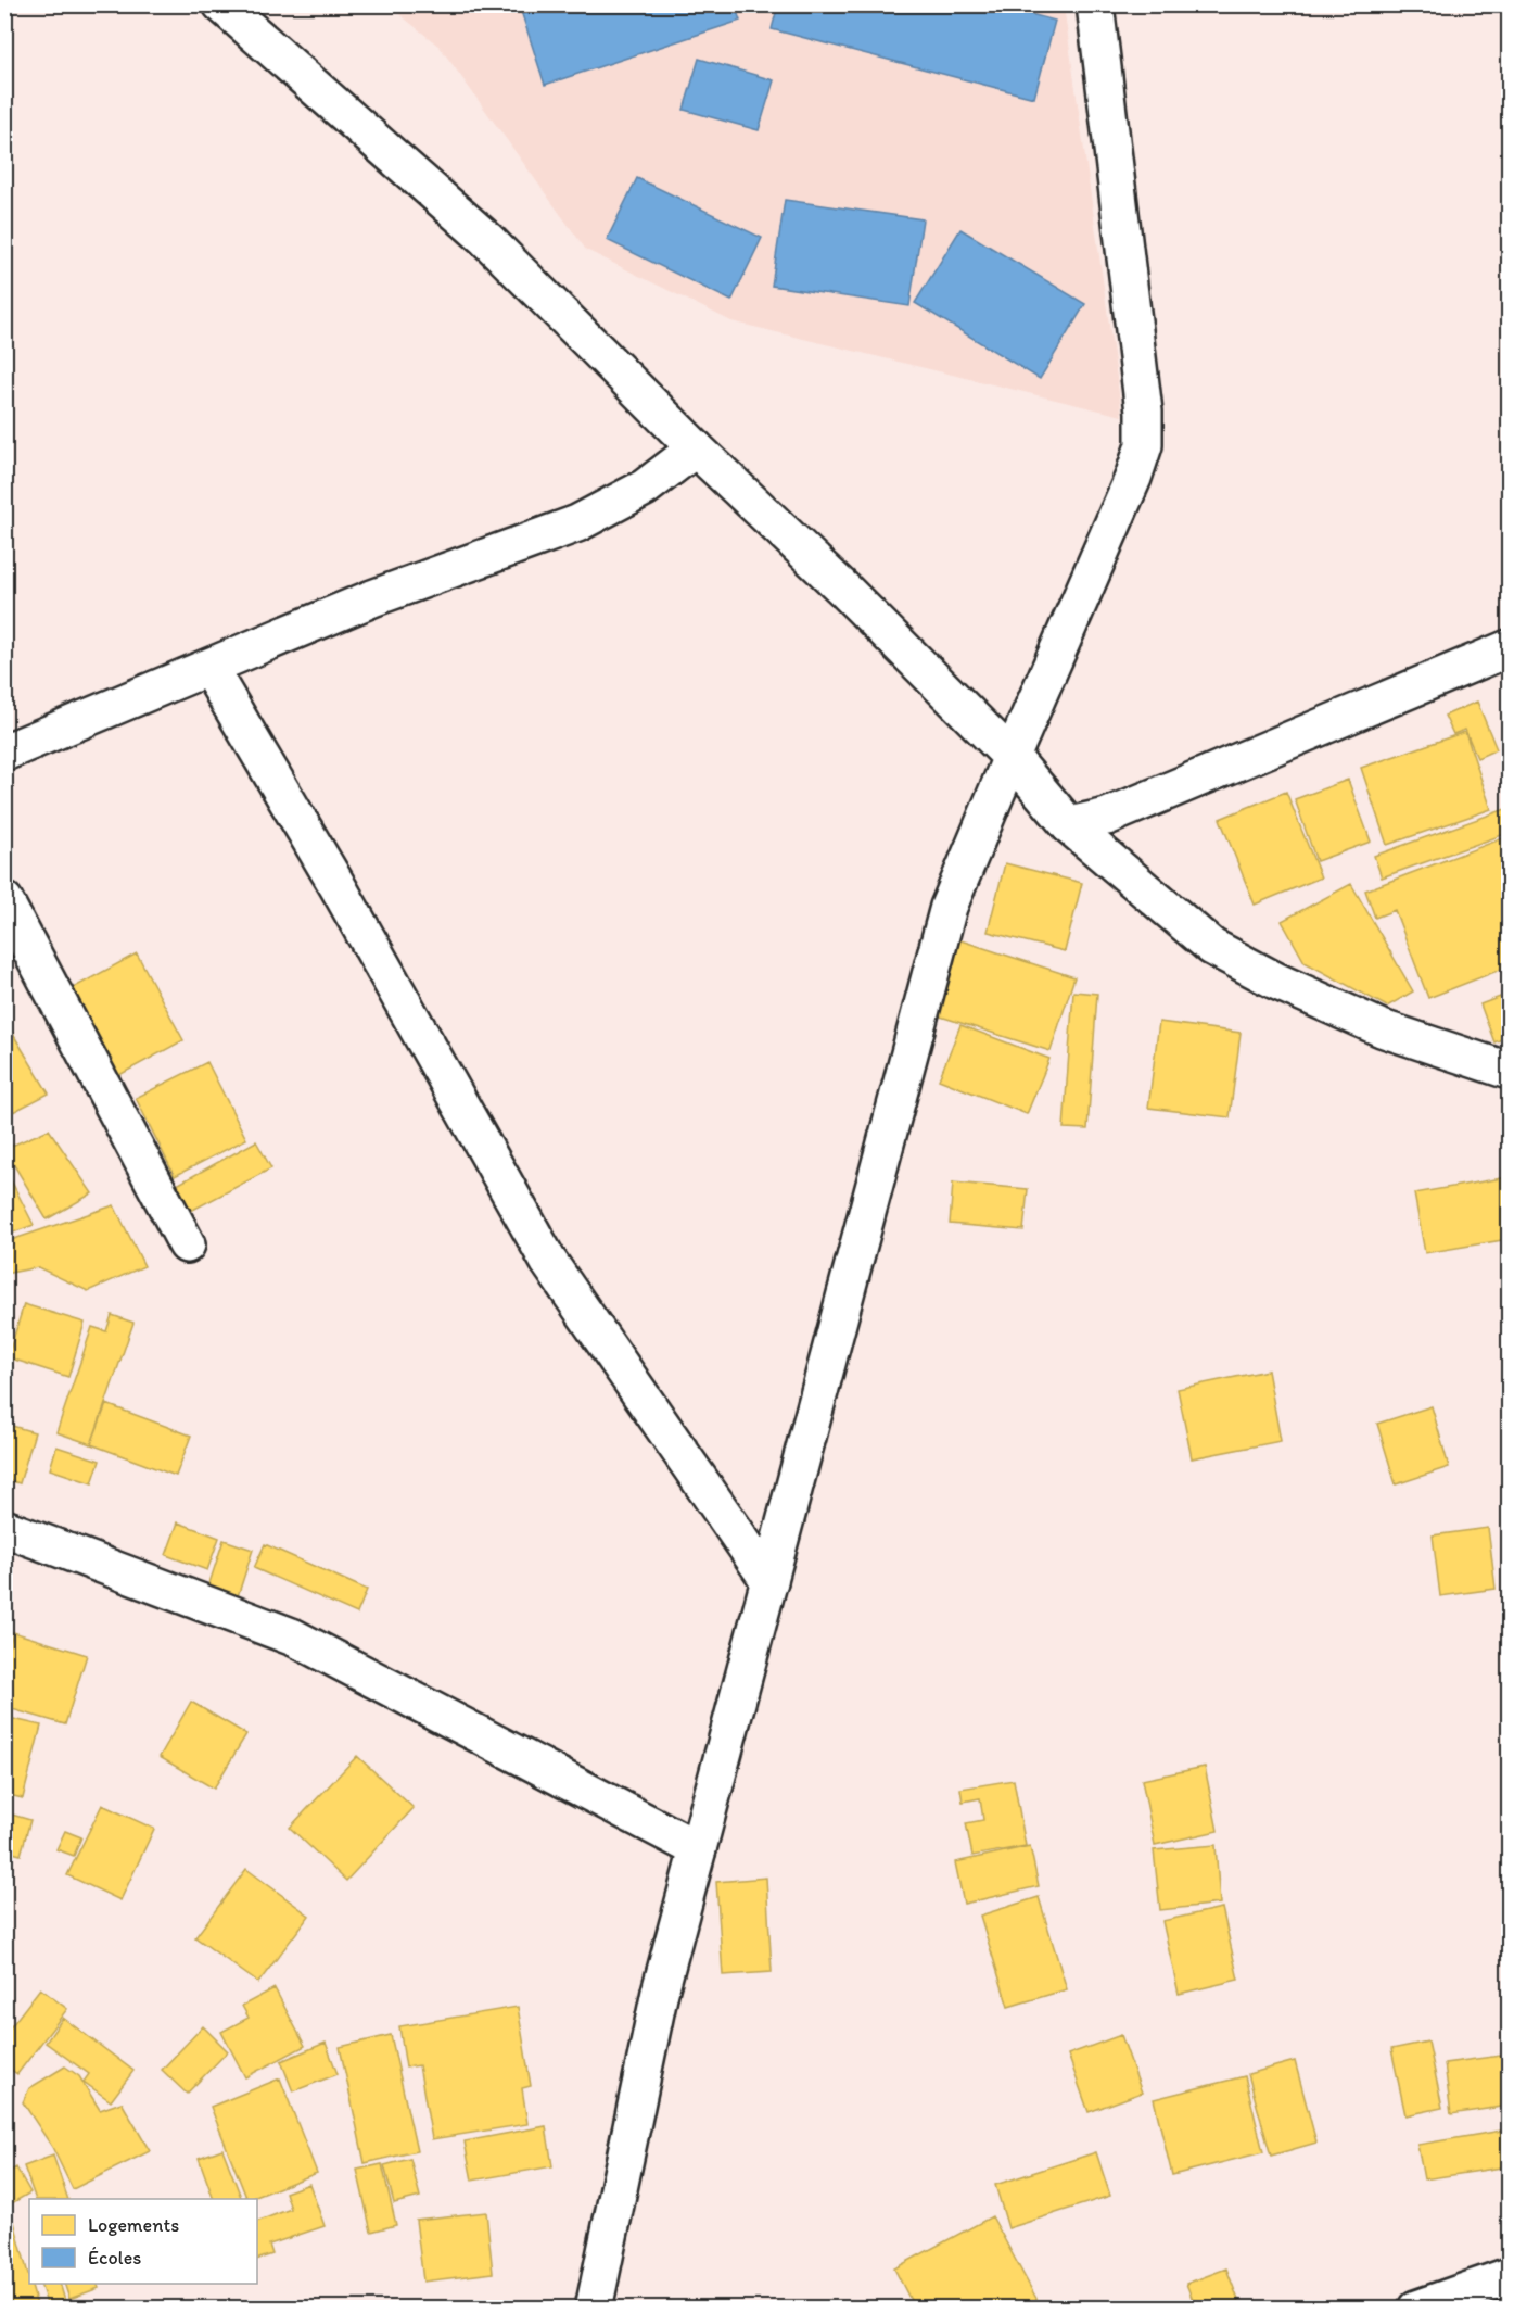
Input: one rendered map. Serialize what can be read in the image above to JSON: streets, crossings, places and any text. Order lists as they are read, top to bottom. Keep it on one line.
{"legend":["Logements","Écoles"]}
